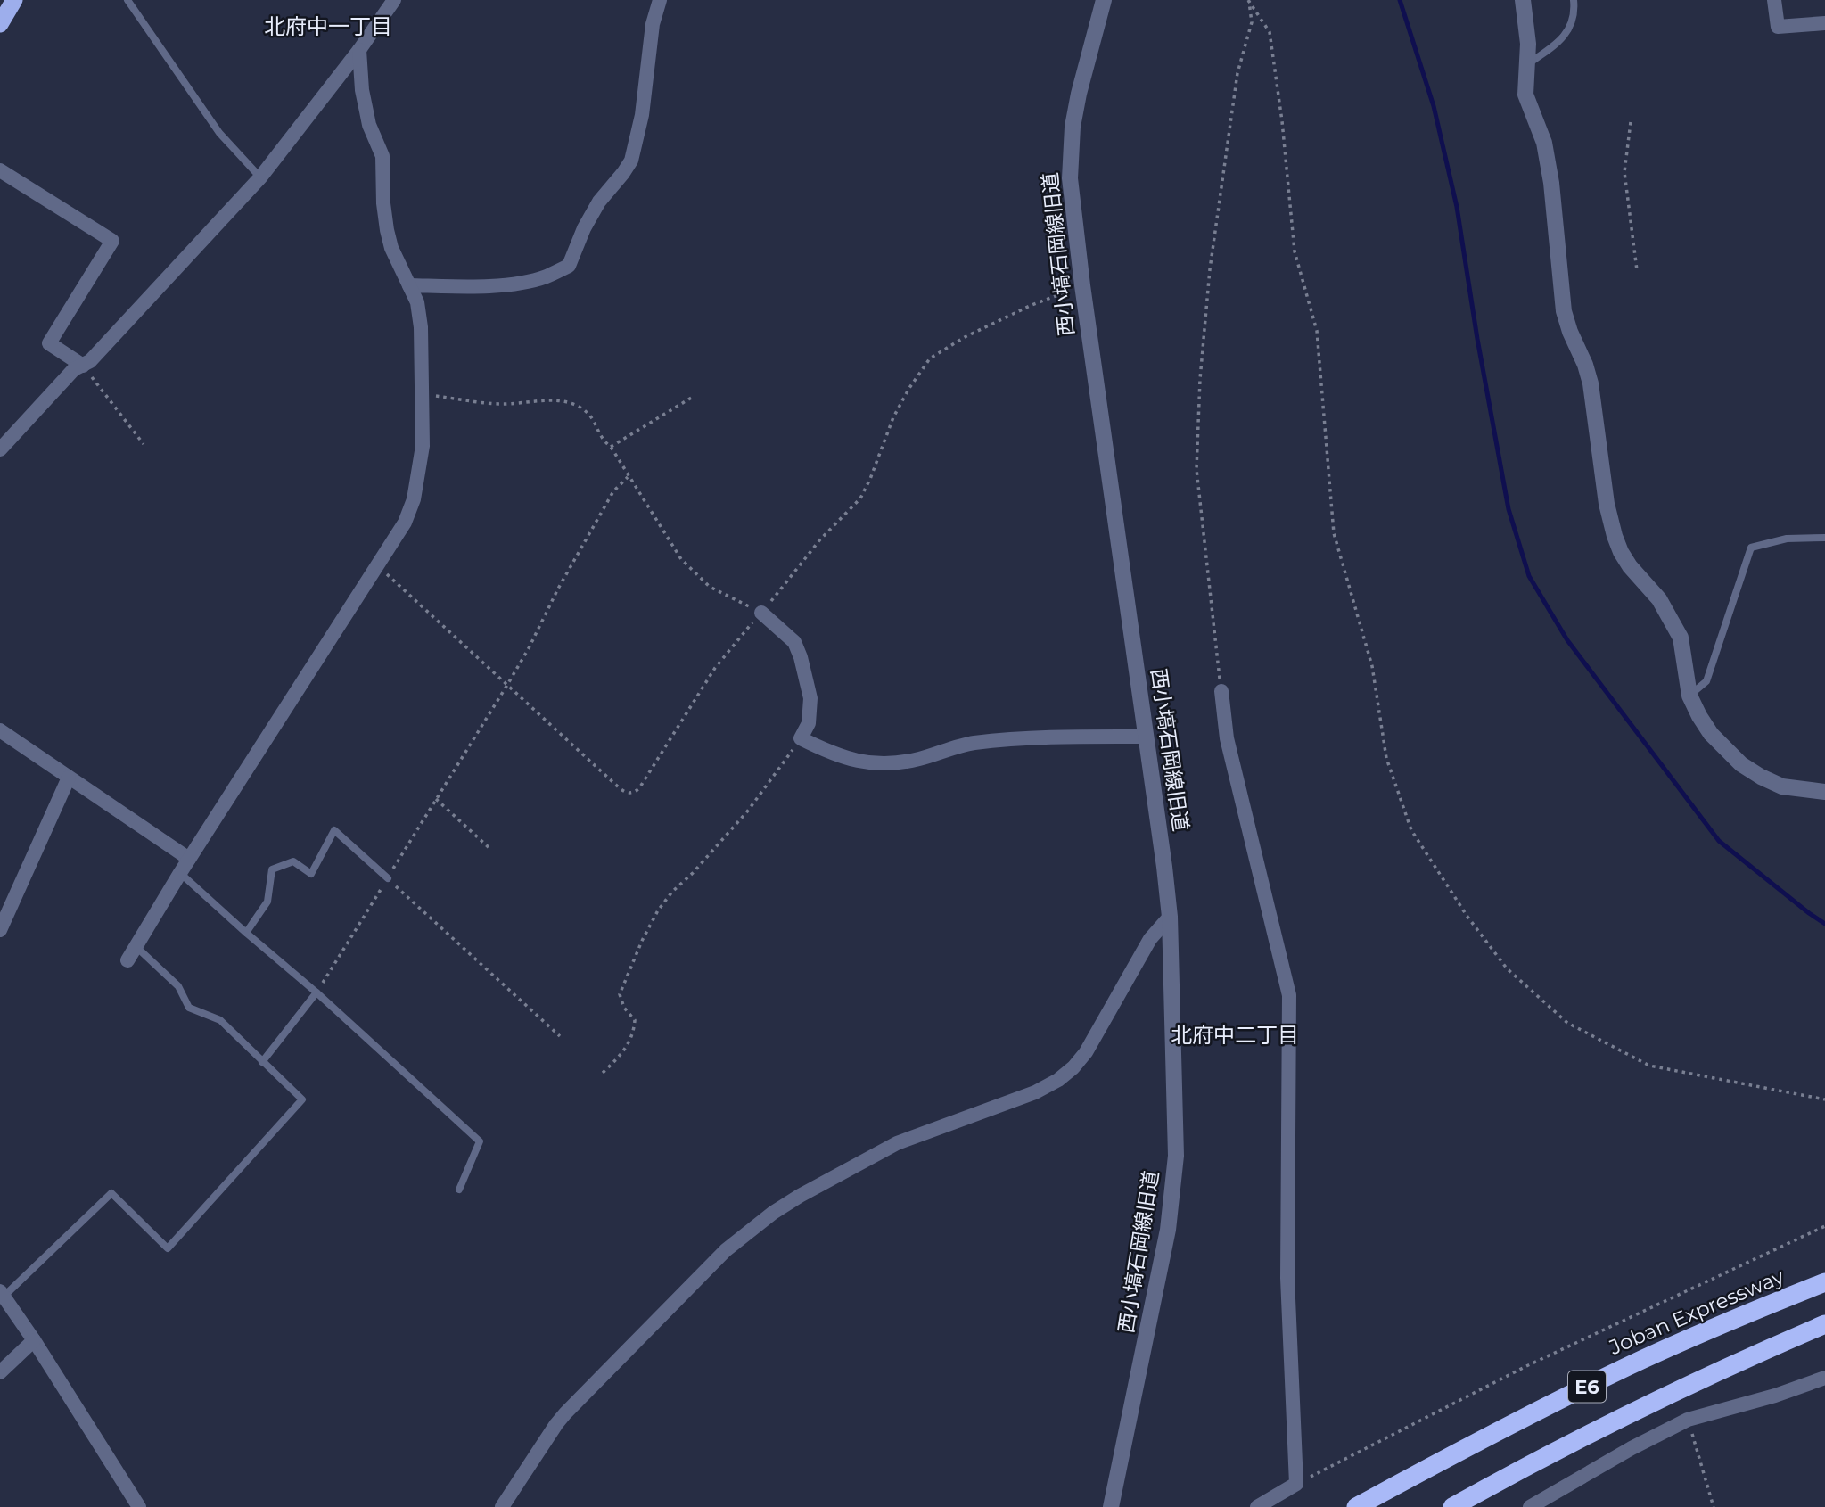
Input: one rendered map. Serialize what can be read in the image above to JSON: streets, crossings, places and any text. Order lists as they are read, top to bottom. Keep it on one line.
{"streets":{"highway":["Joban Expressway","E6"],"street":["西小塙石岡線旧道"]},"districts":["北府中一丁目","北府中二丁目"]}
